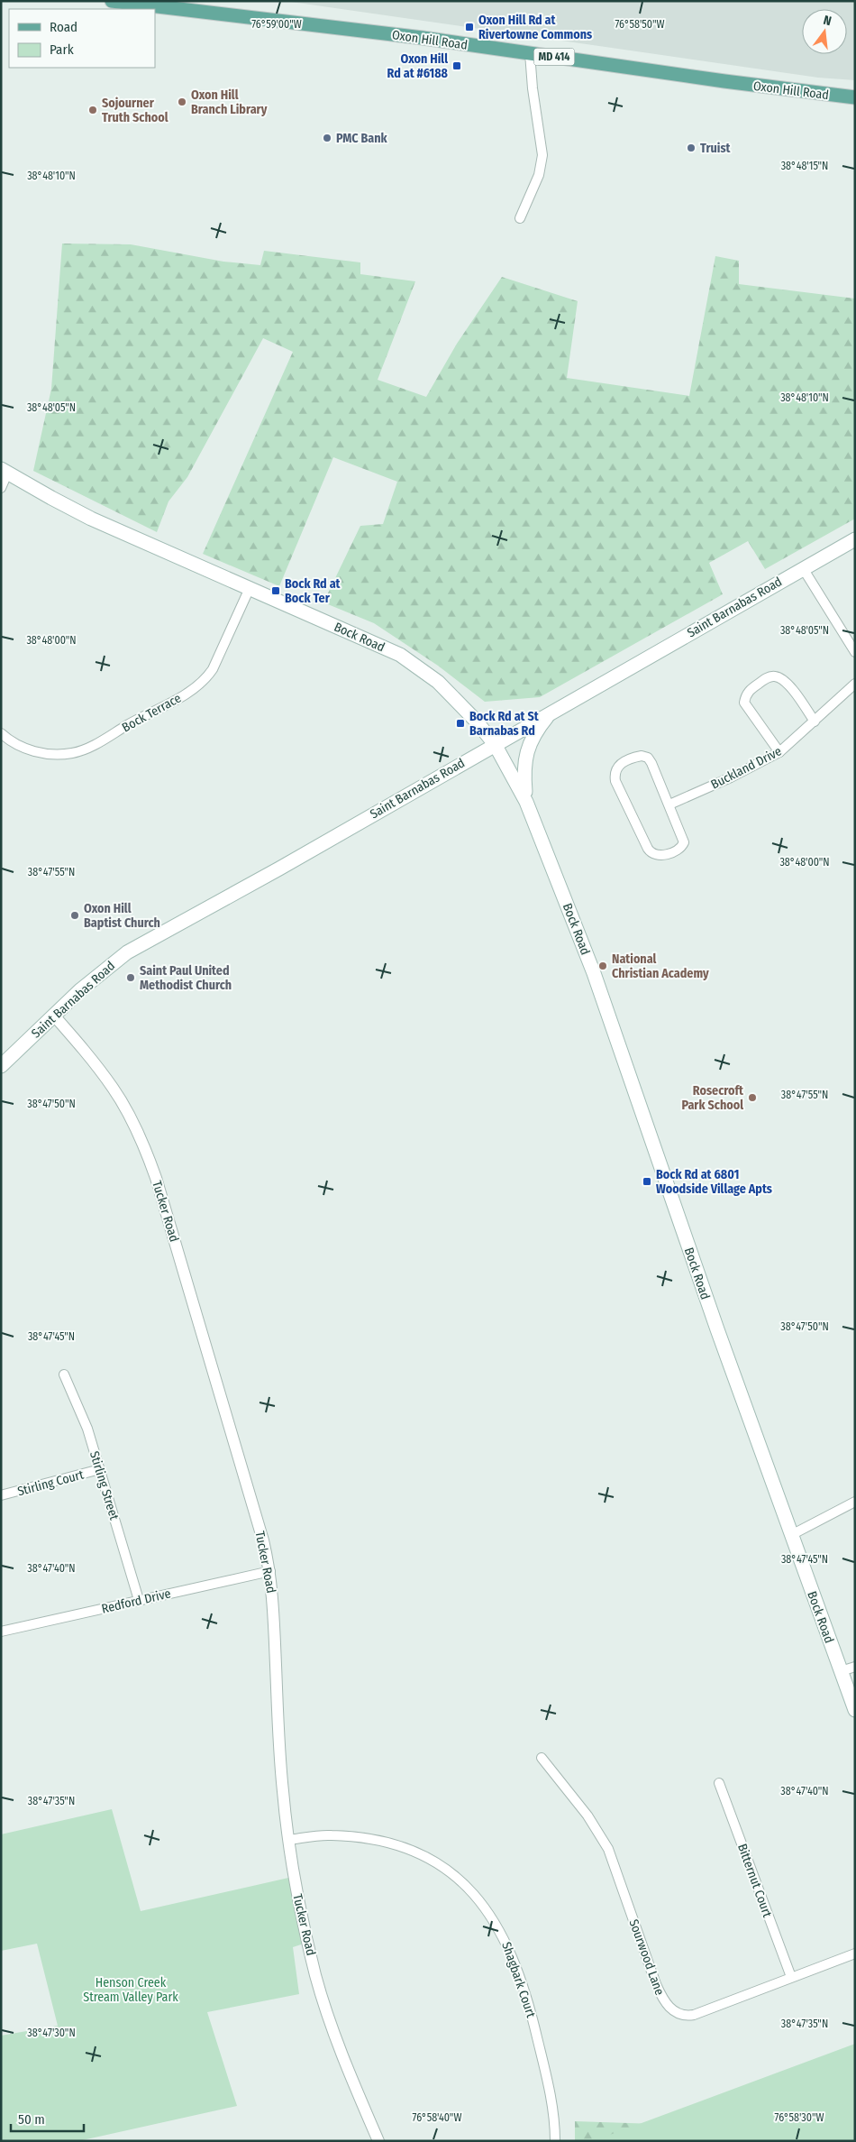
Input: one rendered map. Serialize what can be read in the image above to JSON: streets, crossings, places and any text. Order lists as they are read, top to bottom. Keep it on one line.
{"streets":{"main road":["Oxon Hill Road","MD 414","Saint Barnabas Road","Bock Road"],"street":["Bock Terrace","Buckland Drive","Tucker Road","Stirling Court","Stirling Street","Redford Drive","Bitternut Court","Sourwood Lane","Shagbark Court"]},"crossings":[["Saint Barnabas Road","Bock Road"],["Saint Barnabas Road","Tucker Road"],["Bock Road","Bock Terrace"],["Tucker Road","Redford Drive"],["Tucker Road","Shagbark Court"],["Stirling Court","Stirling Street"],["Stirling Street","Redford Drive"],["Bitternut Court","Sourwood Lane"]],"parks":["Henson Creek Stream Valley Park"],"places":{"transit":["Oxon Hill Rd at Rivertowne Commons","Oxon Hill Rd at #6188","Bock Rd at Bock Ter","Bock Rd at St Barnabas Rd","Bock Rd at 6801 Woodside Village Apts"],"other":["Oxon Hill Branch Library","Sojourner Truth School","PMC Bank","Truist","Oxon Hill Baptist Church","National Christian Academy","Saint Paul United Methodist Church","Rosecroft Park School"]},"legend":["Road","Park"],"scale_bar":"50 m","north":"top","coordinates":["76°59'00\"W","76°58'50\"W","38°48'15\"N","38°48'10\"N","38°48'05\"N","38°48'00\"N","38°47'55\"N","38°47'50\"N","38°47'45\"N","38°47'40\"N","38°47'35\"N","38°47'30\"N","76°58'40\"W","76°58'30\"W"]}
